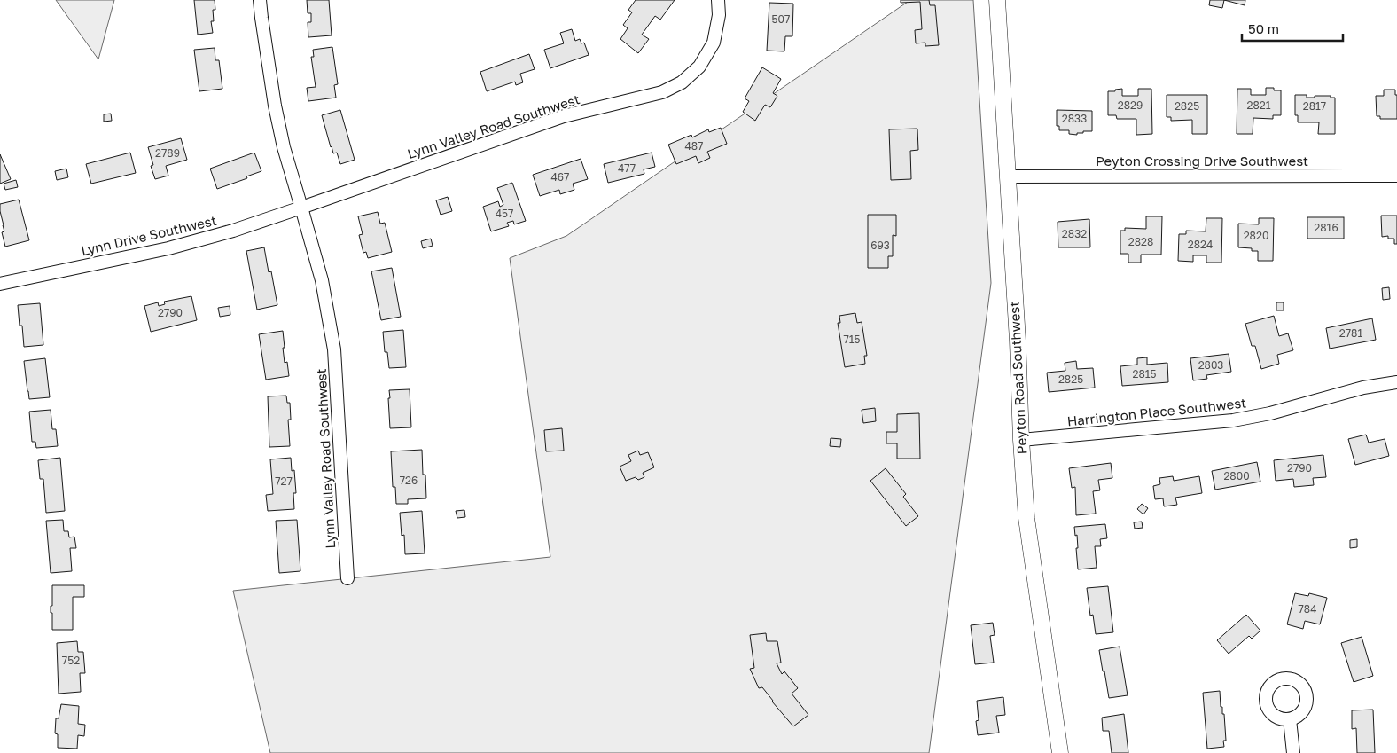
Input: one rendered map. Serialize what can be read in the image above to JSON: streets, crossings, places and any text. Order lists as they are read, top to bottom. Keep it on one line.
{"streets":{"street":["Lynn Valley Road Southwest","Peyton Crossing Drive Southwest","Lynn Drive Southwest","Peyton Road Southwest","Harrington Place Southwest"]},"crossings":[["Lynn Valley Road Southwest","Lynn Drive Southwest"],["Peyton Crossing Drive Southwest","Peyton Road Southwest"],["Peyton Road Southwest","Harrington Place Southwest"]],"house_numbers":["507","2829","2821","2825","2817","2833","487","2789","477","467","457","2816","2832","2820","2828","2824","693","2790","2781","715","2803","2815","2825","2790","2800","726","727","784","752"],"scale_bar":"50 m"}
